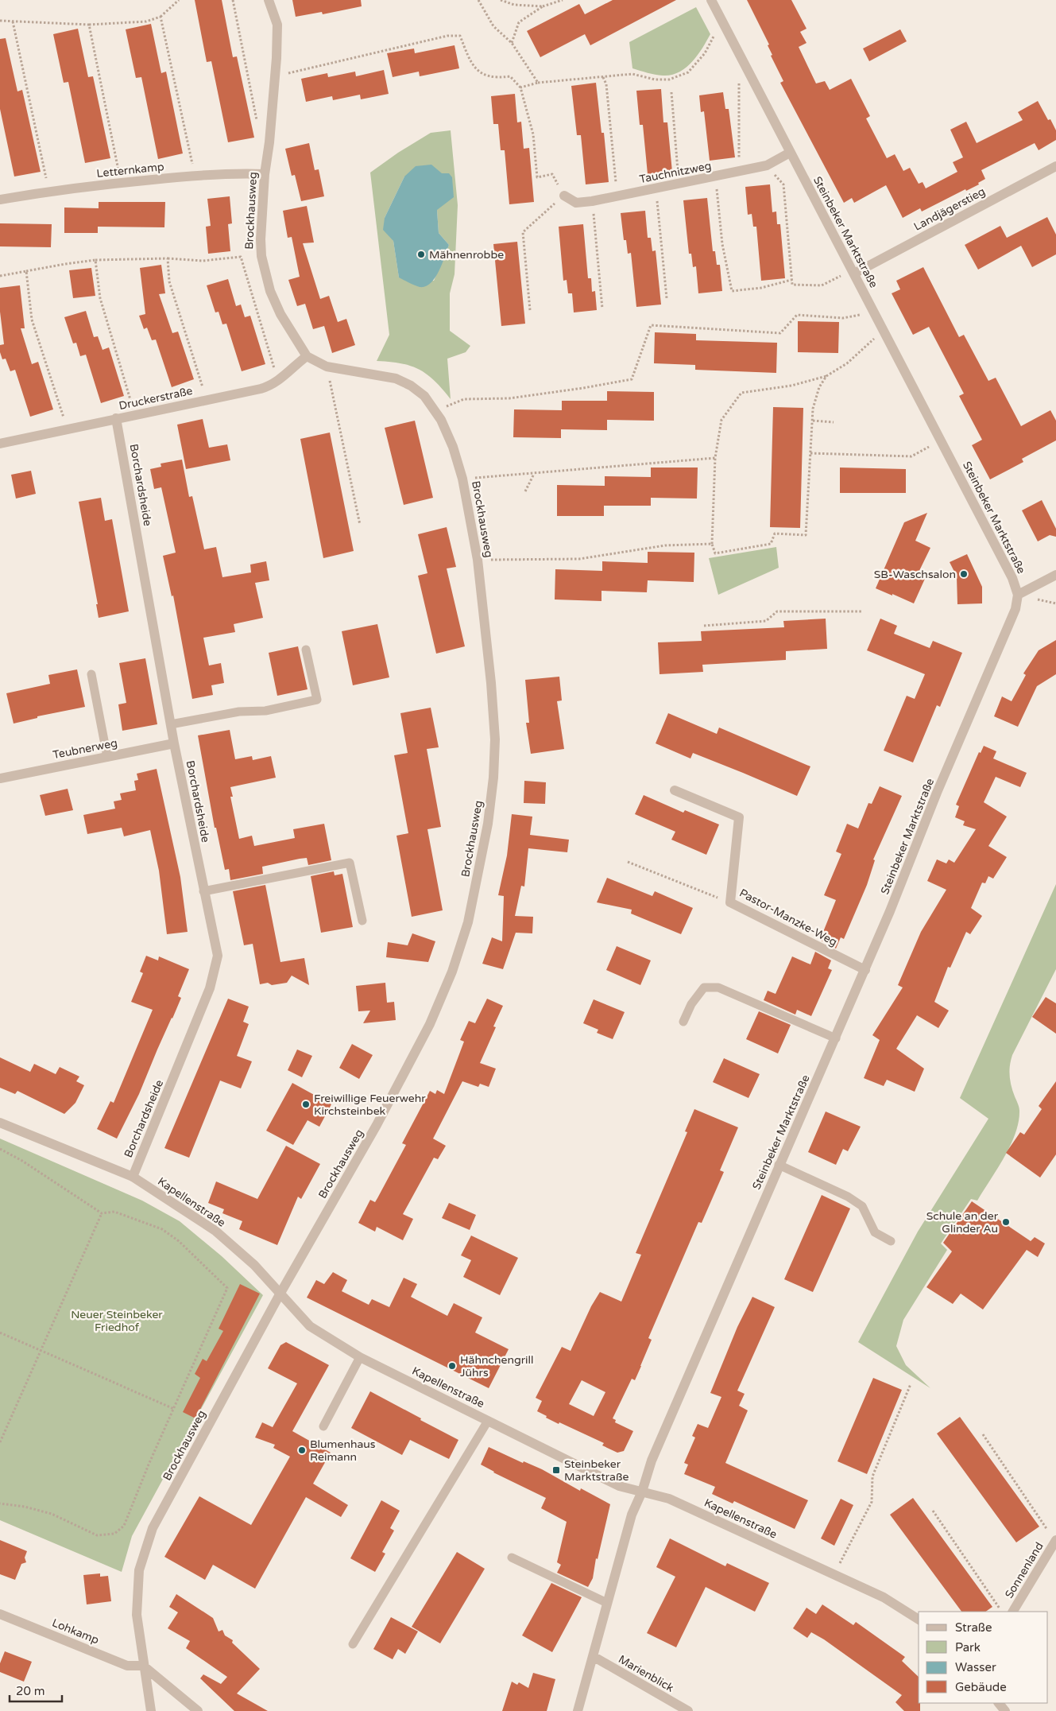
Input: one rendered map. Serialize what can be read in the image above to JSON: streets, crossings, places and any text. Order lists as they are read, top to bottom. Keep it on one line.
{"streets":{"street":["Letternkamp","Tauchnitzweg","Landjägerstieg","Brockhausweg","Steinbeker Marktstraße","Druckerstraße","Borchardsheide","Teubnerweg","Pastor-Manzke-Weg","Kapellenstraße","Sonnenland","Lohkamp","Marienblick"]},"crossings":[["Letternkamp","Brockhausweg"],["Tauchnitzweg","Steinbeker Marktstraße"],["Landjägerstieg","Steinbeker Marktstraße"],["Brockhausweg","Druckerstraße"],["Brockhausweg","Kapellenstraße"],["Brockhausweg","Lohkamp"],["Steinbeker Marktstraße","Pastor-Manzke-Weg"],["Steinbeker Marktstraße","Kapellenstraße"],["Steinbeker Marktstraße","Marienblick"],["Druckerstraße","Borchardsheide"],["Borchardsheide","Teubnerweg"],["Borchardsheide","Kapellenstraße"]],"parks":["Neuer Steinbeker Friedhof"],"places":{"other":["Mähnenrobbe","SB-Waschsalon","Freiwillige Feuerwehr Kirchsteinbek","Schule an der Glinder Au","Hähnchengrill Jührs","Blumenhaus Reimann"],"transit":["Steinbeker Marktstraße"]},"legend":["Straße","Park","Wasser","Gebäude"],"scale_bar":"20 m"}
